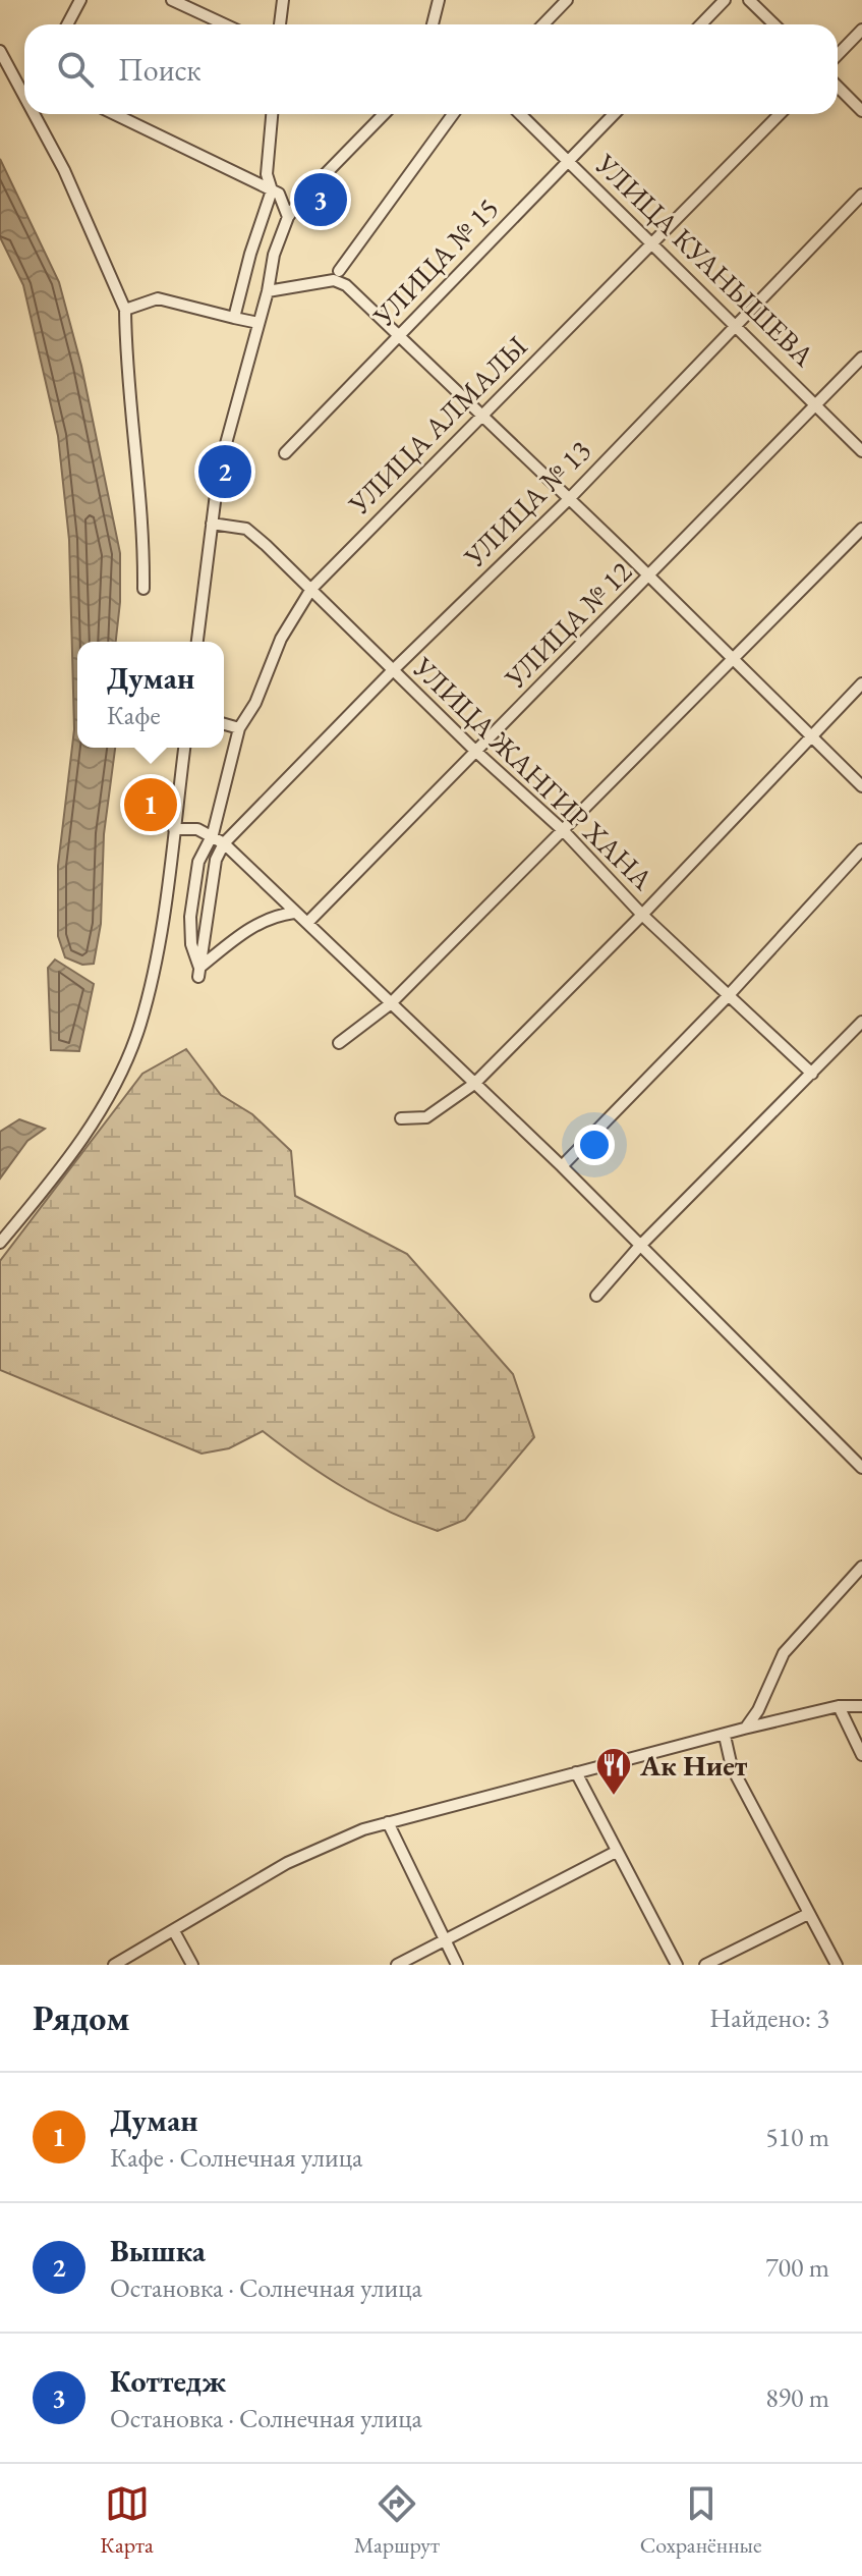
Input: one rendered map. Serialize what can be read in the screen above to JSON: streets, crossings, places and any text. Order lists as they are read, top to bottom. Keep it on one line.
{"streets":{"street":["УЛИЦА КУАНЫШЕВА","УЛИЦА № 15","УЛИЦА АЛМАЛЫ","УЛИЦА № 13","УЛИЦА № 12","УЛИЦА ЖАНГИР ХАНА"]},"crossings":[["УЛИЦА КУАНЫШЕВА","УЛИЦА № 15"],["УЛИЦА КУАНЫШЕВА","УЛИЦА АЛМАЛЫ"],["УЛИЦА КУАНЫШЕВА","УЛИЦА № 13"],["УЛИЦА КУАНЫШЕВА","УЛИЦА № 12"],["УЛИЦА АЛМАЛЫ","УЛИЦА ЖАНГИР ХАНА"],["УЛИЦА № 13","УЛИЦА ЖАНГИР ХАНА"],["УЛИЦА № 12","УЛИЦА ЖАНГИР ХАНА"]],"places":{"restaurant":["Ак Ниет"]},"page":{"search":"Поиск","pins":["3","2","1"],"popup":["Думан","Кафе"],"heading":["Рядом","Найдено: 3"],"list":[{"mark":"1","name":"Думан","note":"Кафе · Солнечная улица","value":"510 m"},{"mark":"2","name":"Вышка","note":"Остановка · Солнечная улица","value":"700 m"},{"mark":"3","name":"Коттедж","note":"Остановка · Солнечная улица","value":"890 m"}],"nav":["Карта","Маршрут","Сохранённые"]}}
